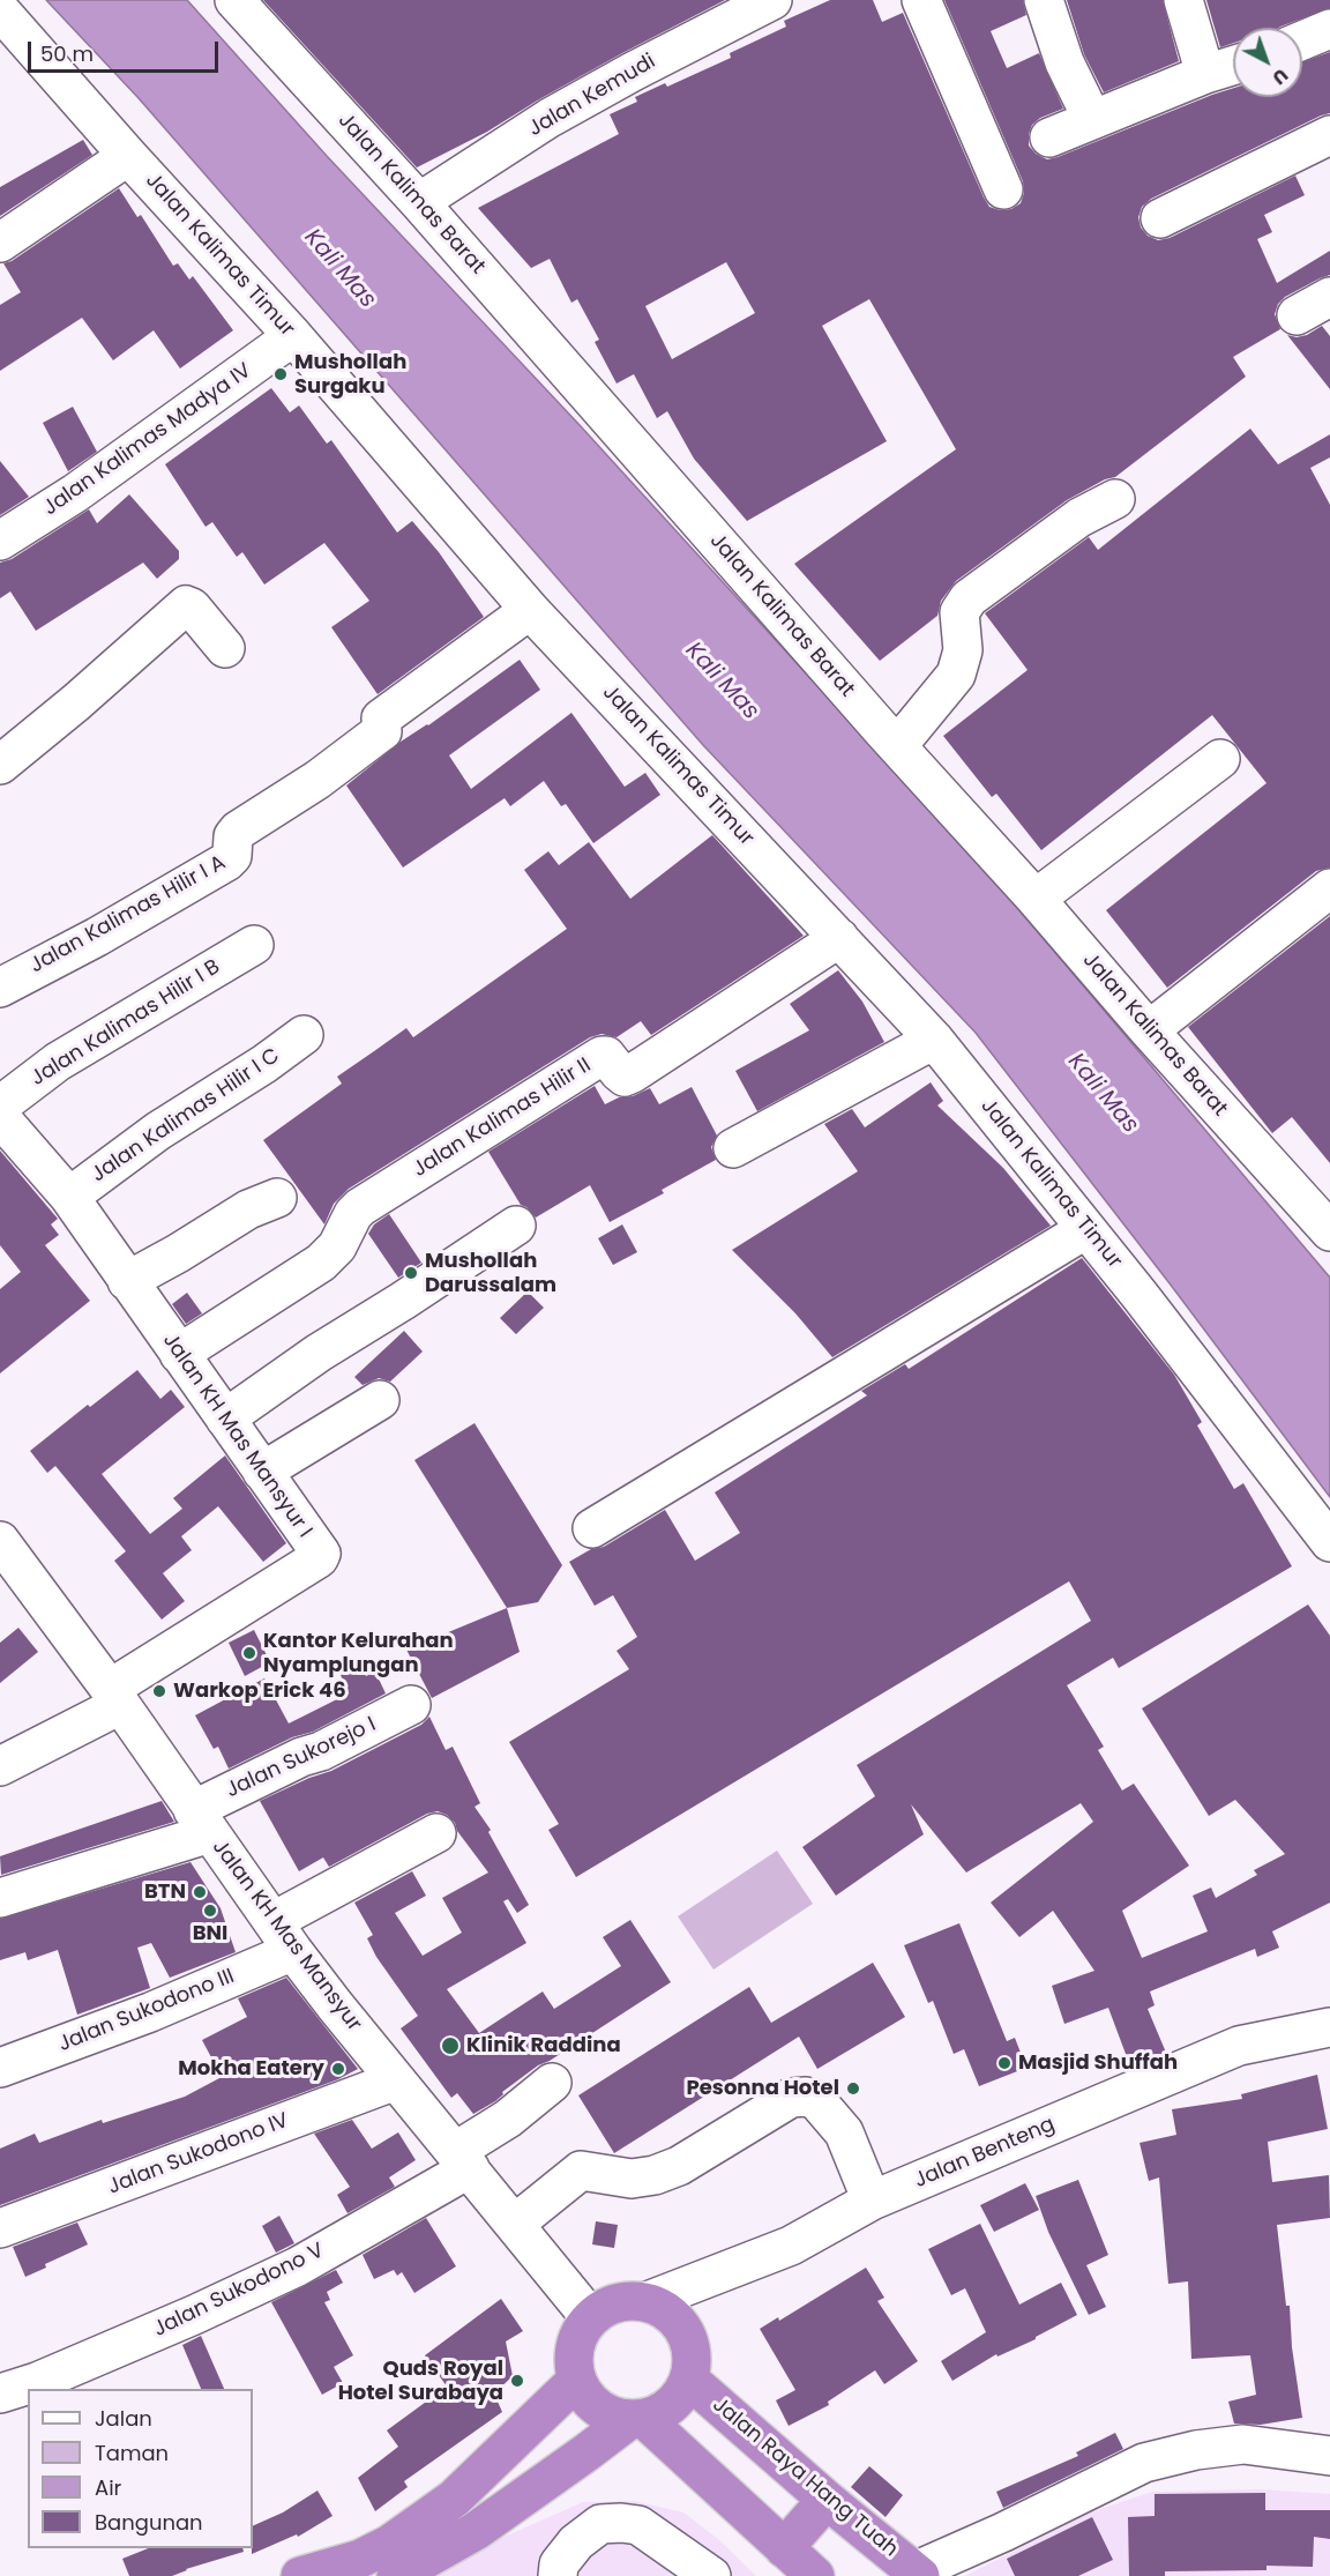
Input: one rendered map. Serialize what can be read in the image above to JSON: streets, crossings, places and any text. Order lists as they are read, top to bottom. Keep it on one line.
{"streets":{"highway":["Jalan Raya Hang Tuah"],"street":["Jalan Kemudi","Jalan Kalimas Barat","Jalan Kalimas Timur","Jalan Kalimas Madya IV","Jalan Kalimas Hilir I A","Jalan Kalimas Hilir I B","Jalan Kalimas Hilir I C","Jalan Kalimas Hilir II","Jalan KH Mas Mansyur I","Jalan Sukorejo I","Jalan KH Mas Mansyur","Jalan Sukodono III","Jalan Benteng","Jalan Sukodono IV","Jalan Sukodono V"]},"crossings":[["Jalan Kemudi","Jalan Kalimas Barat"],["Jalan Kalimas Timur","Jalan Kalimas Madya IV"],["Jalan Kalimas Timur","Jalan Kalimas Hilir I A"],["Jalan Kalimas Timur","Jalan Kalimas Hilir II"],["Jalan Kalimas Hilir I C","Jalan KH Mas Mansyur I"],["Jalan Kalimas Hilir II","Jalan KH Mas Mansyur I"],["Jalan KH Mas Mansyur I","Jalan KH Mas Mansyur"],["Jalan Sukorejo I","Jalan KH Mas Mansyur"],["Jalan KH Mas Mansyur","Jalan Sukodono III"],["Jalan KH Mas Mansyur","Jalan Benteng"],["Jalan KH Mas Mansyur","Jalan Sukodono IV"],["Jalan KH Mas Mansyur","Jalan Sukodono V"],["Jalan KH Mas Mansyur","Jalan Raya Hang Tuah"],["Jalan Benteng","Jalan Raya Hang Tuah"]],"water":["Kali Mas"],"places":["Mushollah Surgaku","Mushollah Darussalam","Kantor Kelurahan Nyamplungan","Warkop Erick 46","BTN","BNI","Klinik Raddina","Masjid Shuffah","Mokha Eatery","Pesonna Hotel","Quds Royal Hotel Surabaya"],"legend":["Jalan","Taman","Air","Bangunan"],"scale_bar":"50 m","north":"bottom right"}
